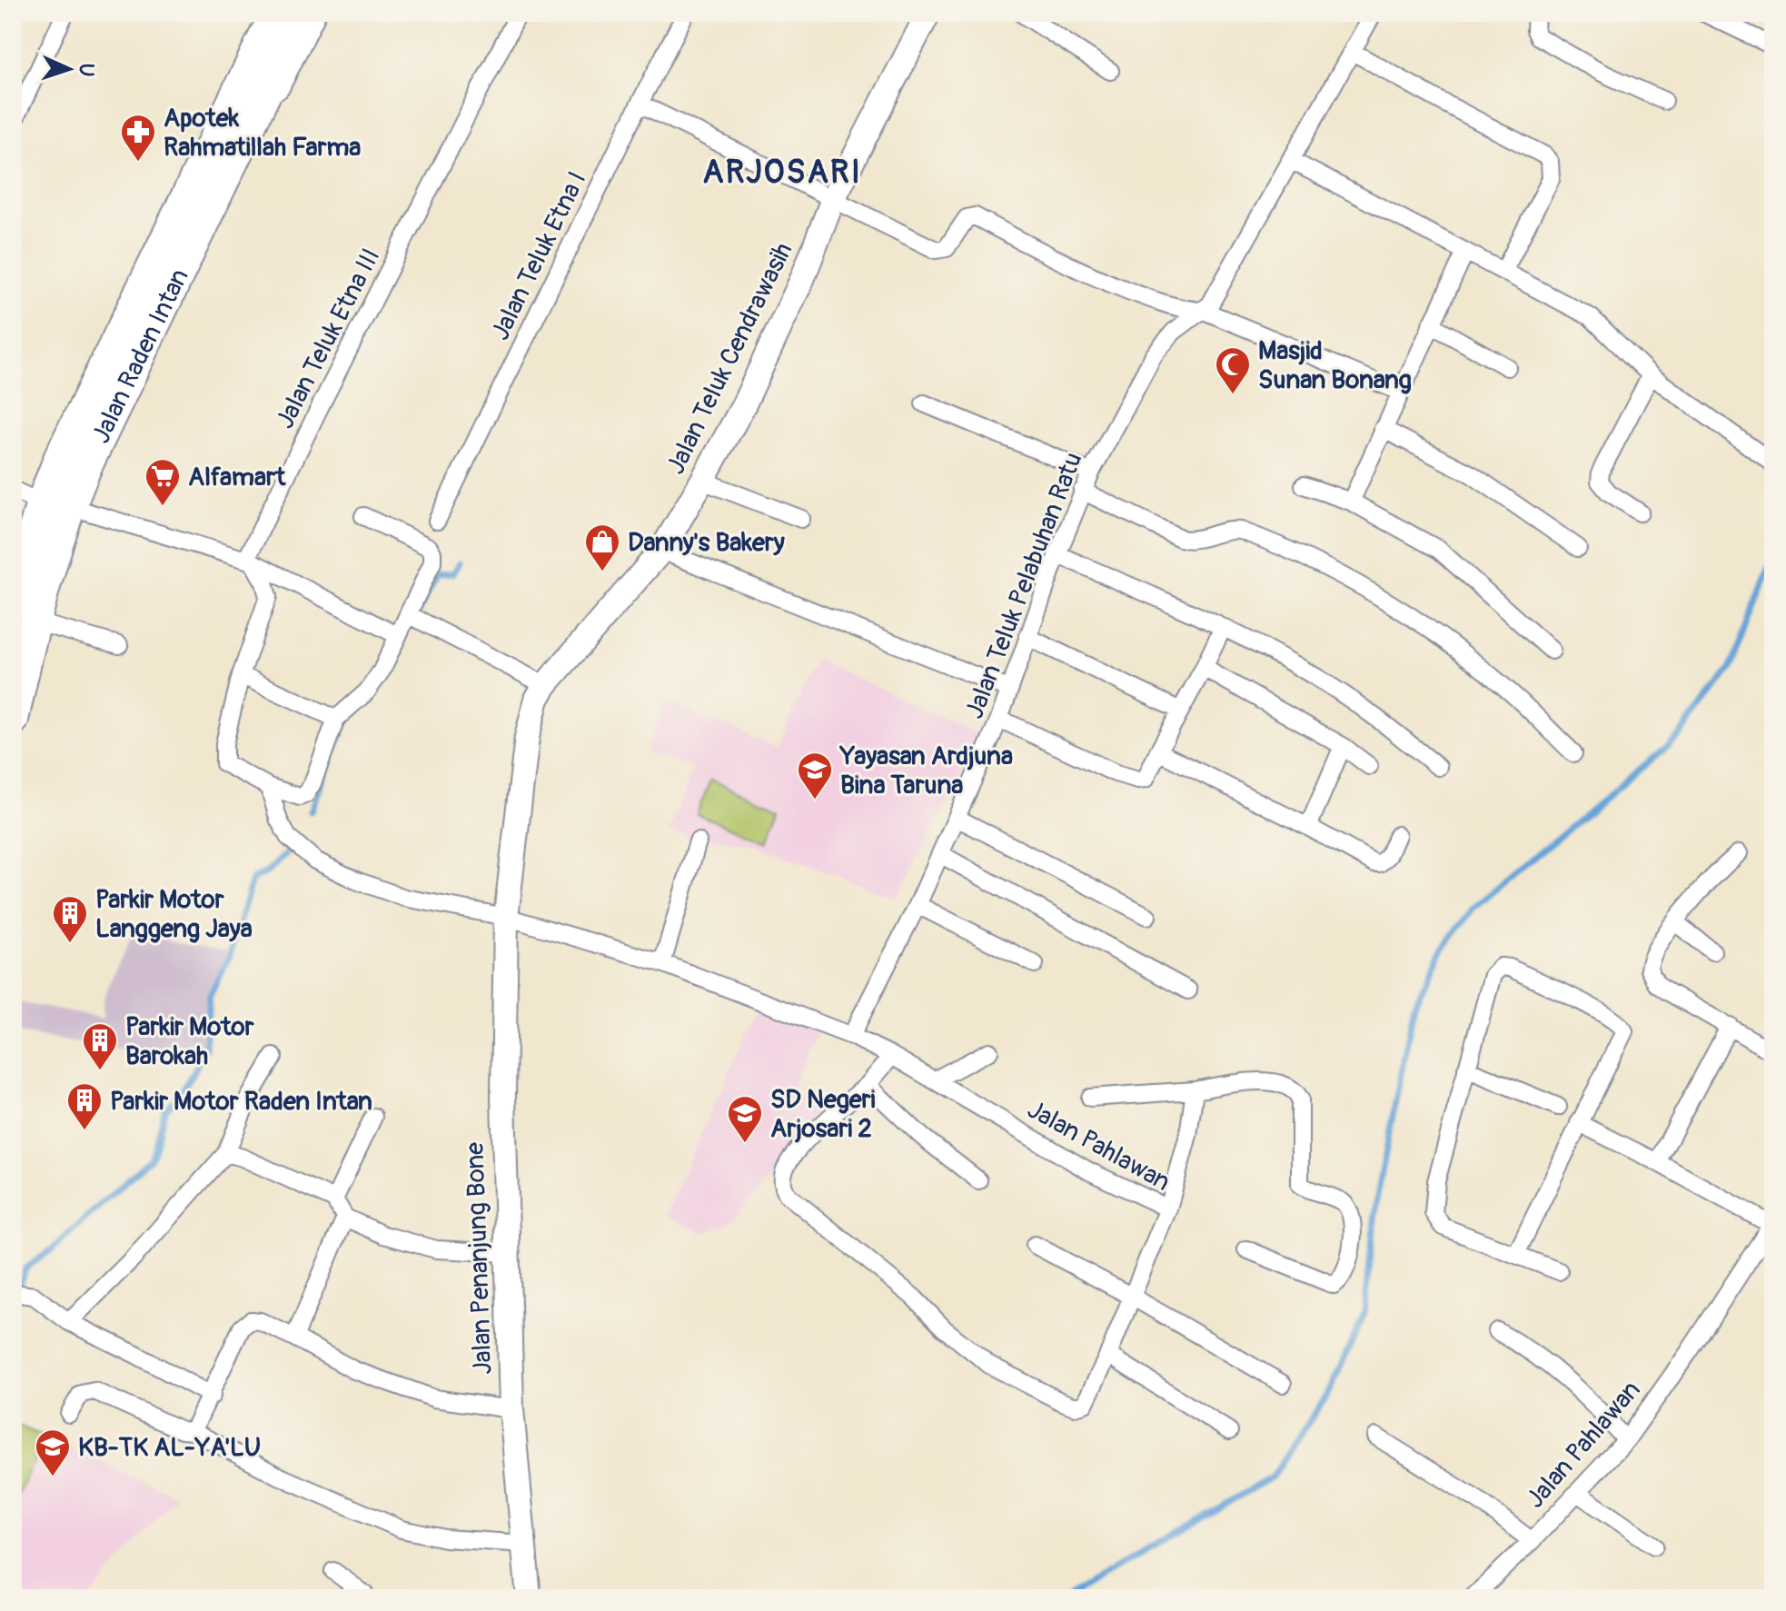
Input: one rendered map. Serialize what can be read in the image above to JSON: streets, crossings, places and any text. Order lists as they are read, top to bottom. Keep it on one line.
{"streets":{"highway":["Jalan Raden Intan"],"street":["Jalan Teluk Etna I","Jalan Teluk Etna III","Jalan Teluk Cendrawasih","Jalan Teluk Pelabuhan Ratu","Jalan Pahlawan","Jalan Penanjung Bone"]},"crossings":[["Jalan Teluk Cendrawasih","Jalan Penanjung Bone"],["Jalan Teluk Pelabuhan Ratu","Jalan Pahlawan"]],"districts":["ARJOSARI"],"places":{"pharmacy":["Apotek Rahmatillah Farma"],"mosque":["Masjid Sunan Bonang"],"supermarket":["Alfamart"],"shop":["Danny's Bakery"],"school or university":["Yayasan Ardjuna Bina Taruna","SD Negeri Arjosari 2","KB-TK AL-YA'LU"],"building":["Parkir Motor Langgeng Jaya","Parkir Motor Barokah","Parkir Motor Raden Intan"]},"north":"right"}
